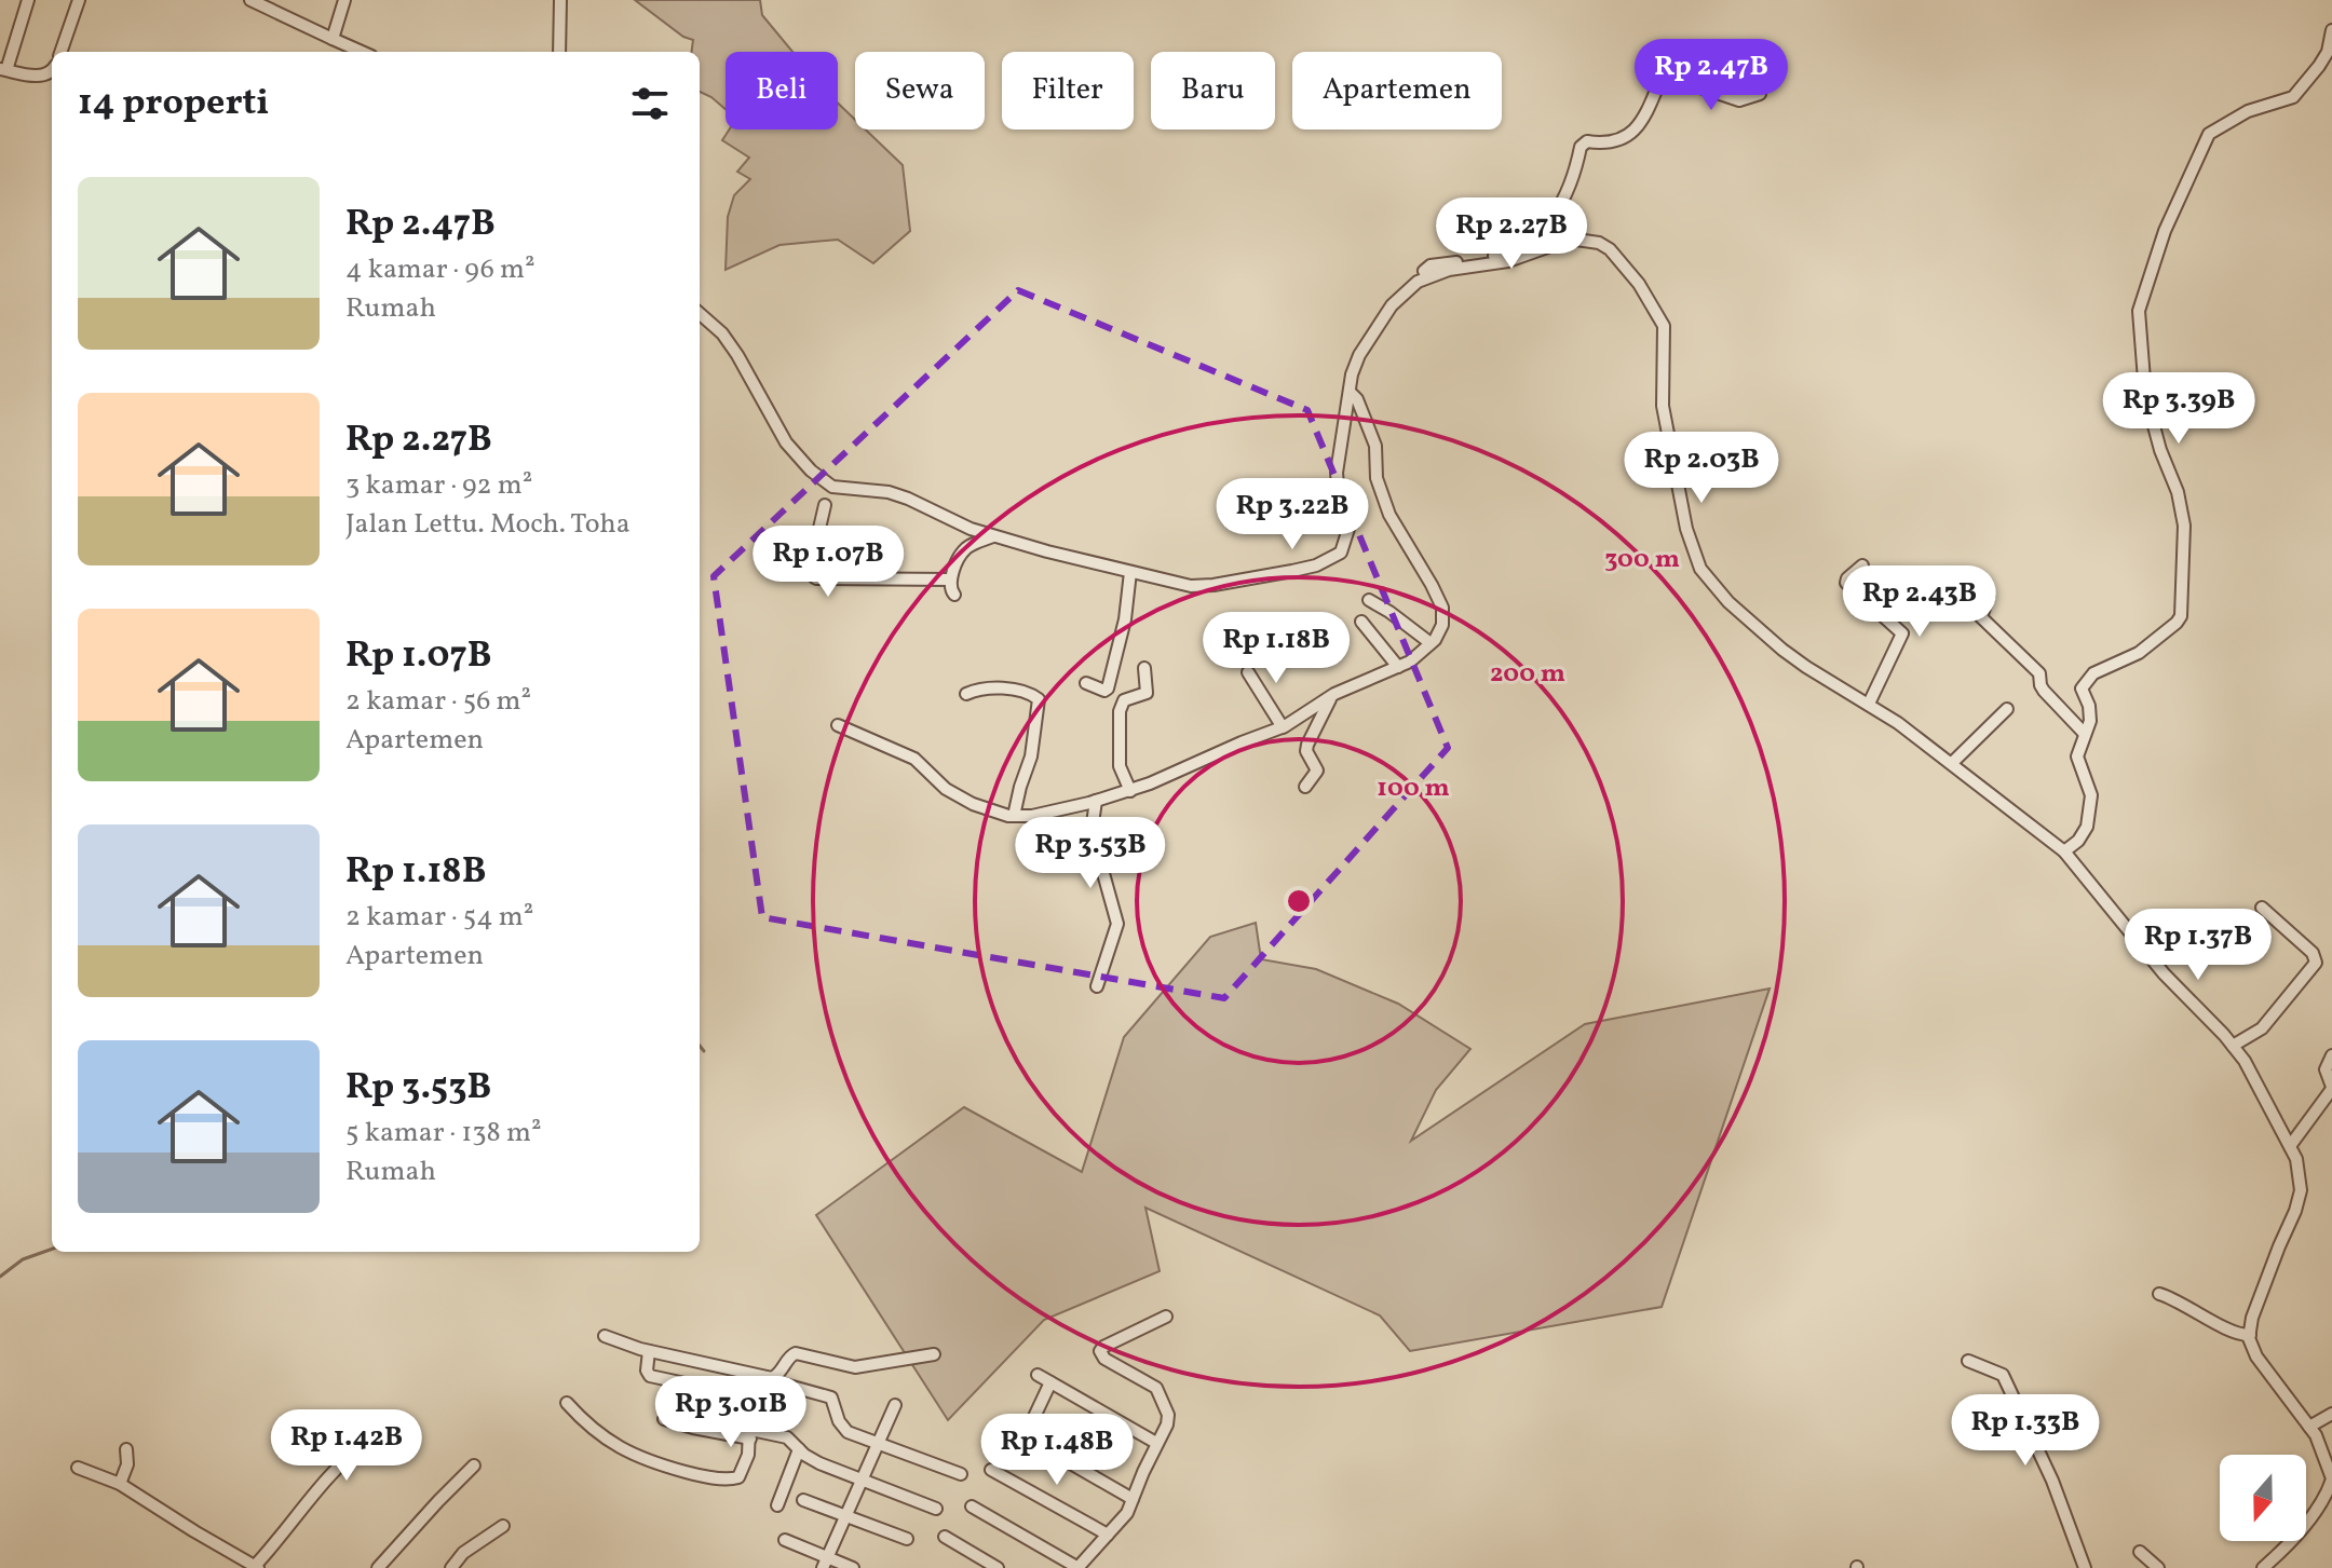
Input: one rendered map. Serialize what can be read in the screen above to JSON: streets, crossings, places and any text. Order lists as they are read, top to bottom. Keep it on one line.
{"north":"bottom","page":{"price":["Rp 2.47B","Rp 2.27B","Rp 3.39B","Rp 2.03B","Rp 3.22B","Rp 1.07B","Rp 2.43B","Rp 1.18B","Rp 3.53B","Rp 1.37B","Rp 3.01B","Rp 1.33B","Rp 1.42B","Rp 1.48B"],"chip":["Beli","Sewa","Filter","Baru","Apartemen"],"heading":"14 properti","list":[{"name":"Rp 2.47B","note":"4 kamar · 96 m² · Rumah"},{"name":"Rp 2.27B","note":"3 kamar · 92 m² · Jalan Lettu. Moch. Toha"},{"name":"Rp 1.07B","note":"2 kamar · 56 m² · Apartemen"},{"name":"Rp 1.18B","note":"2 kamar · 54 m² · Apartemen"},{"name":"Rp 3.53B","note":"5 kamar · 138 m² · Rumah"}]},"rings":["300 m","200 m","100 m"]}
